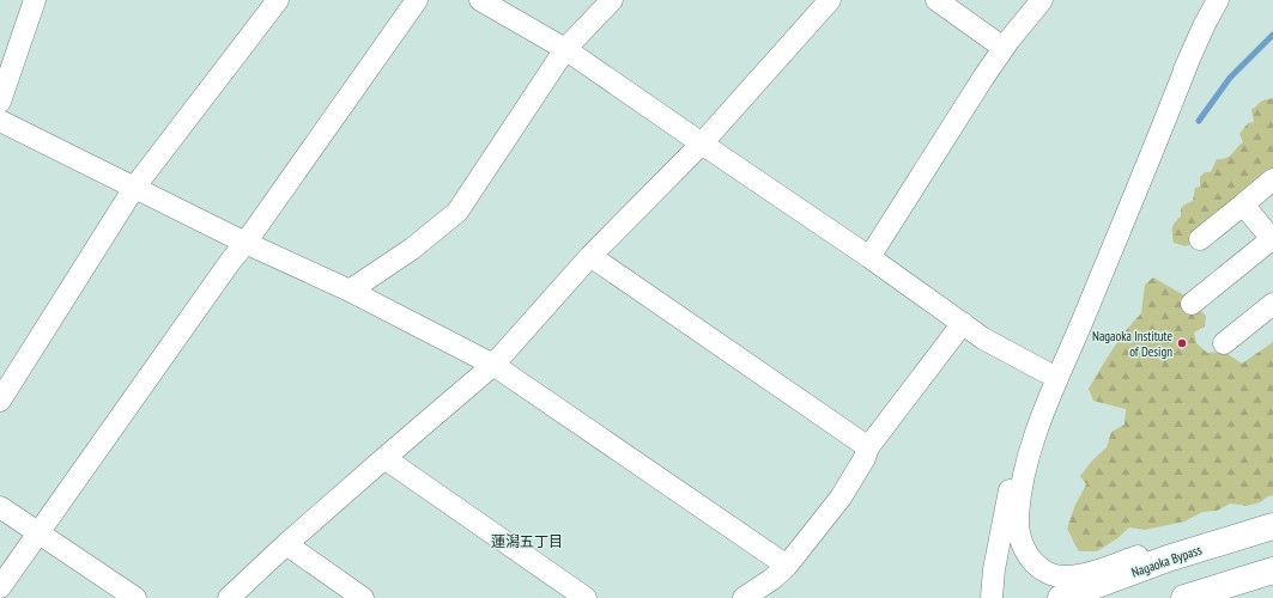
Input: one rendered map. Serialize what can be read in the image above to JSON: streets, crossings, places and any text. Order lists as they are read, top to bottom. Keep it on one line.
{"streets":{"highway":["Nagaoka Bypass"]},"districts":["蓮潟五丁目"],"places":["Nagaoka Institute of Design"]}
